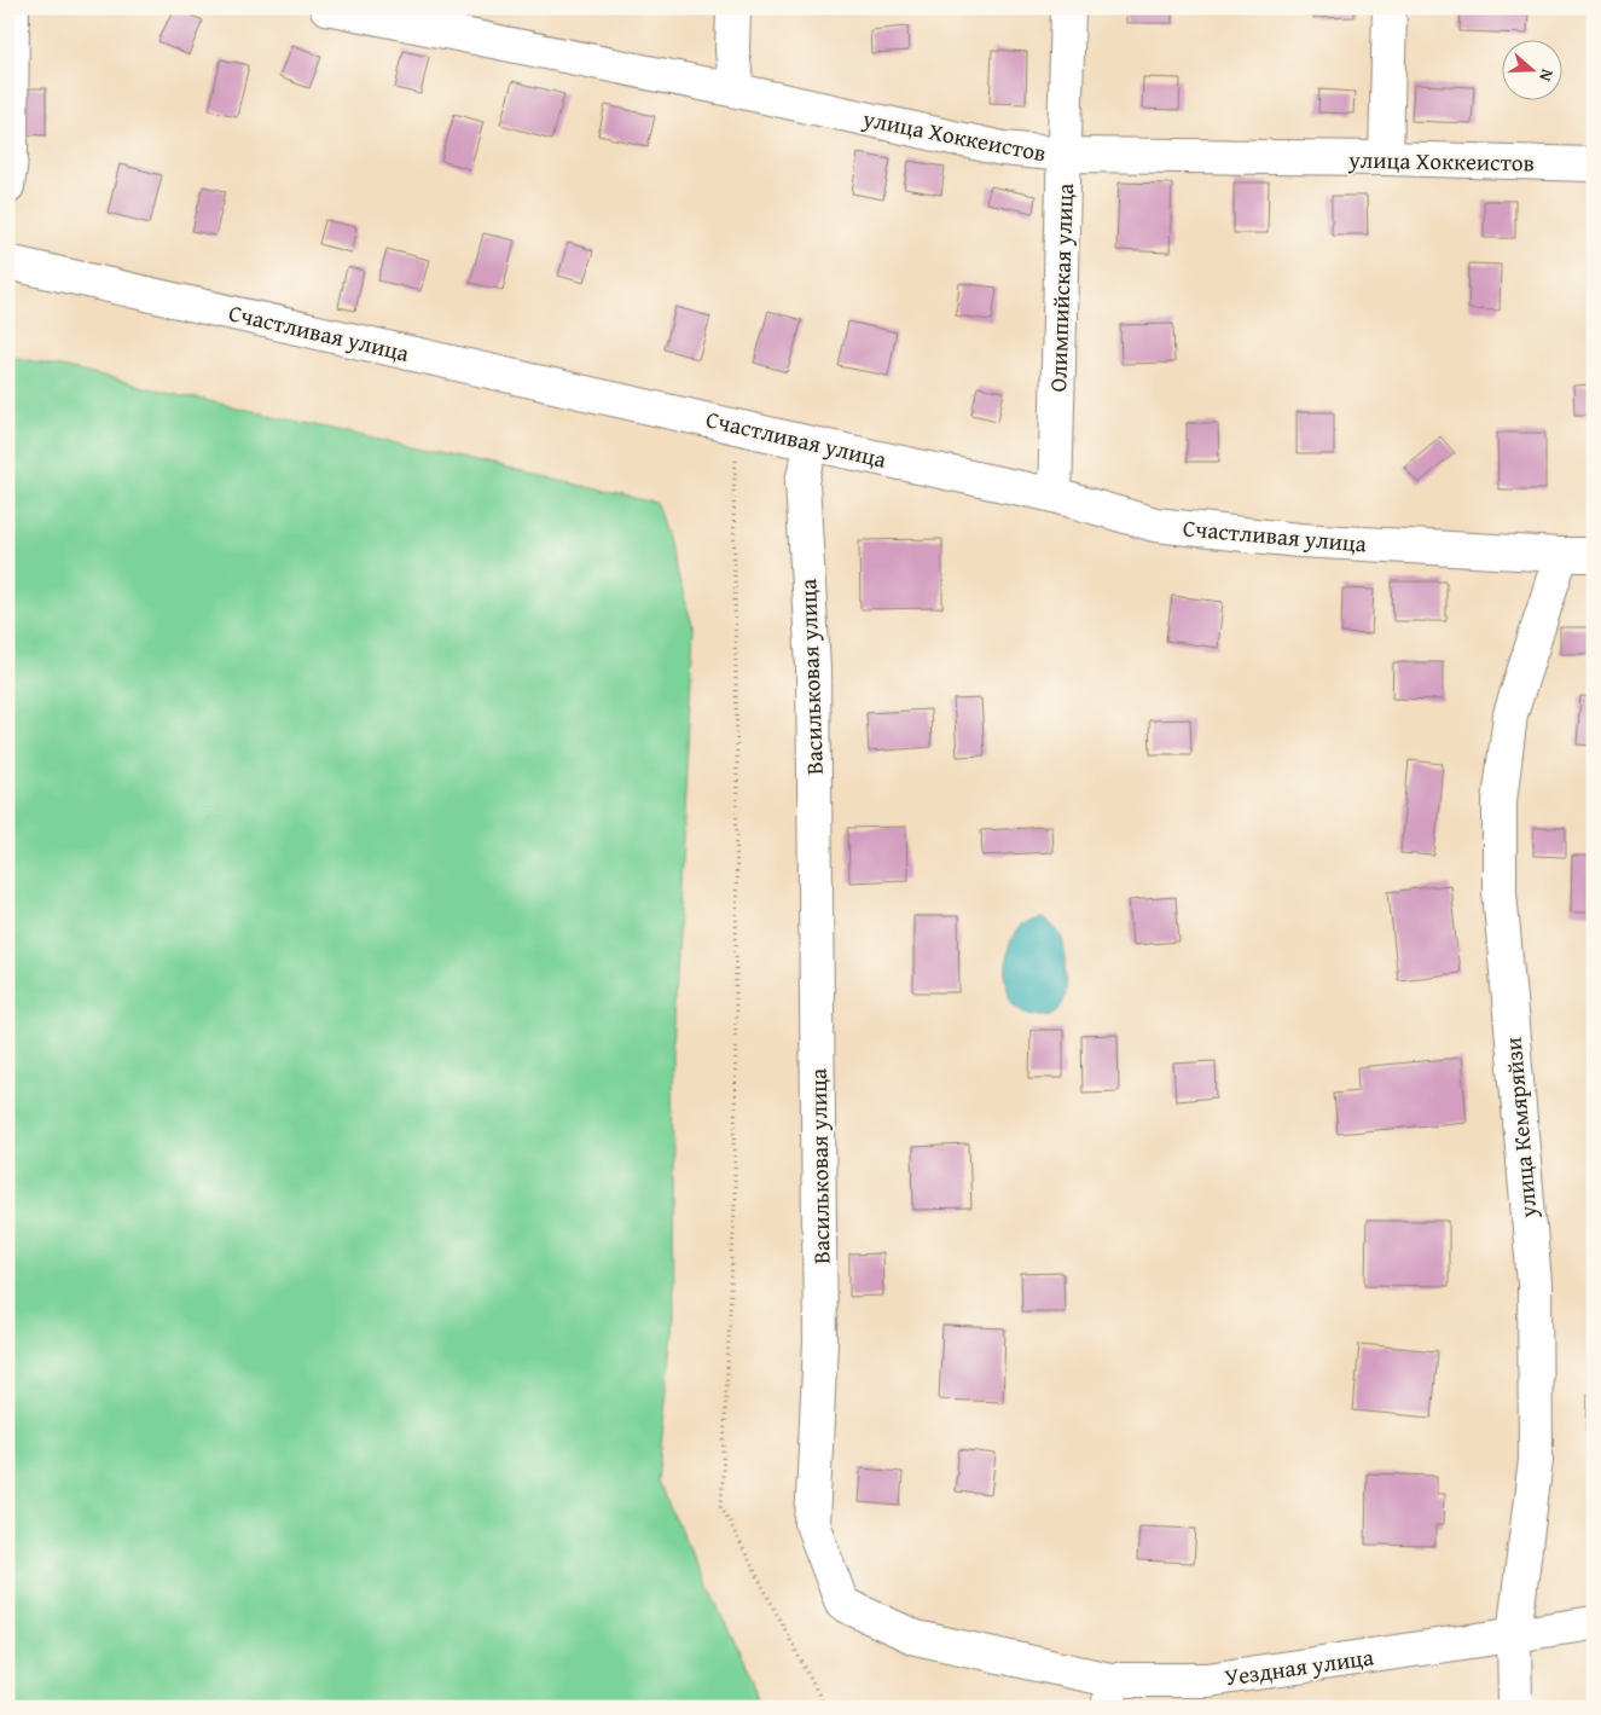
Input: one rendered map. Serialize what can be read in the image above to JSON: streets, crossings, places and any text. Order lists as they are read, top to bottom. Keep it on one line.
{"streets":{"street":["улица Хоккеистов","Олимпийская улица","Счастливая улица","Васильковая улица","улица Кемяряйзи","Уездная улица"]},"crossings":[["улица Хоккеистов","Олимпийская улица"],["Олимпийская улица","Счастливая улица"],["Счастливая улица","Васильковая улица"],["Счастливая улица","улица Кемяряйзи"],["Васильковая улица","Уездная улица"],["улица Кемяряйзи","Уездная улица"]],"north":"right"}
